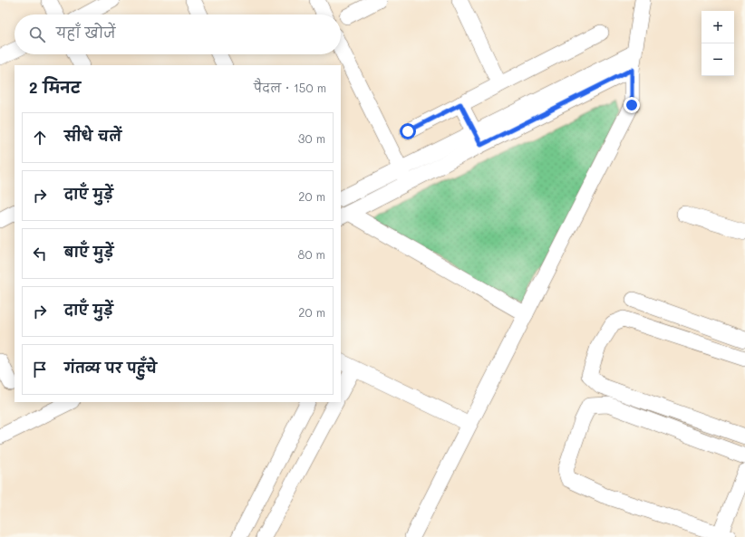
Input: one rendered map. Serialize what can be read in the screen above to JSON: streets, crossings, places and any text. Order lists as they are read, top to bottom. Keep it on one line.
{"page":{"map_buttons":["+","−"],"search":"यहाँ खोजें","heading":["2 मिनट","पैदल · 150 m"],"list":[["सीधे चलें","30 m"],["दाएँ मुड़ें","20 m"],["बाएँ मुड़ें","80 m"],["दाएँ मुड़ें","20 m"],"गंतव्य पर पहुँचे"]}}
